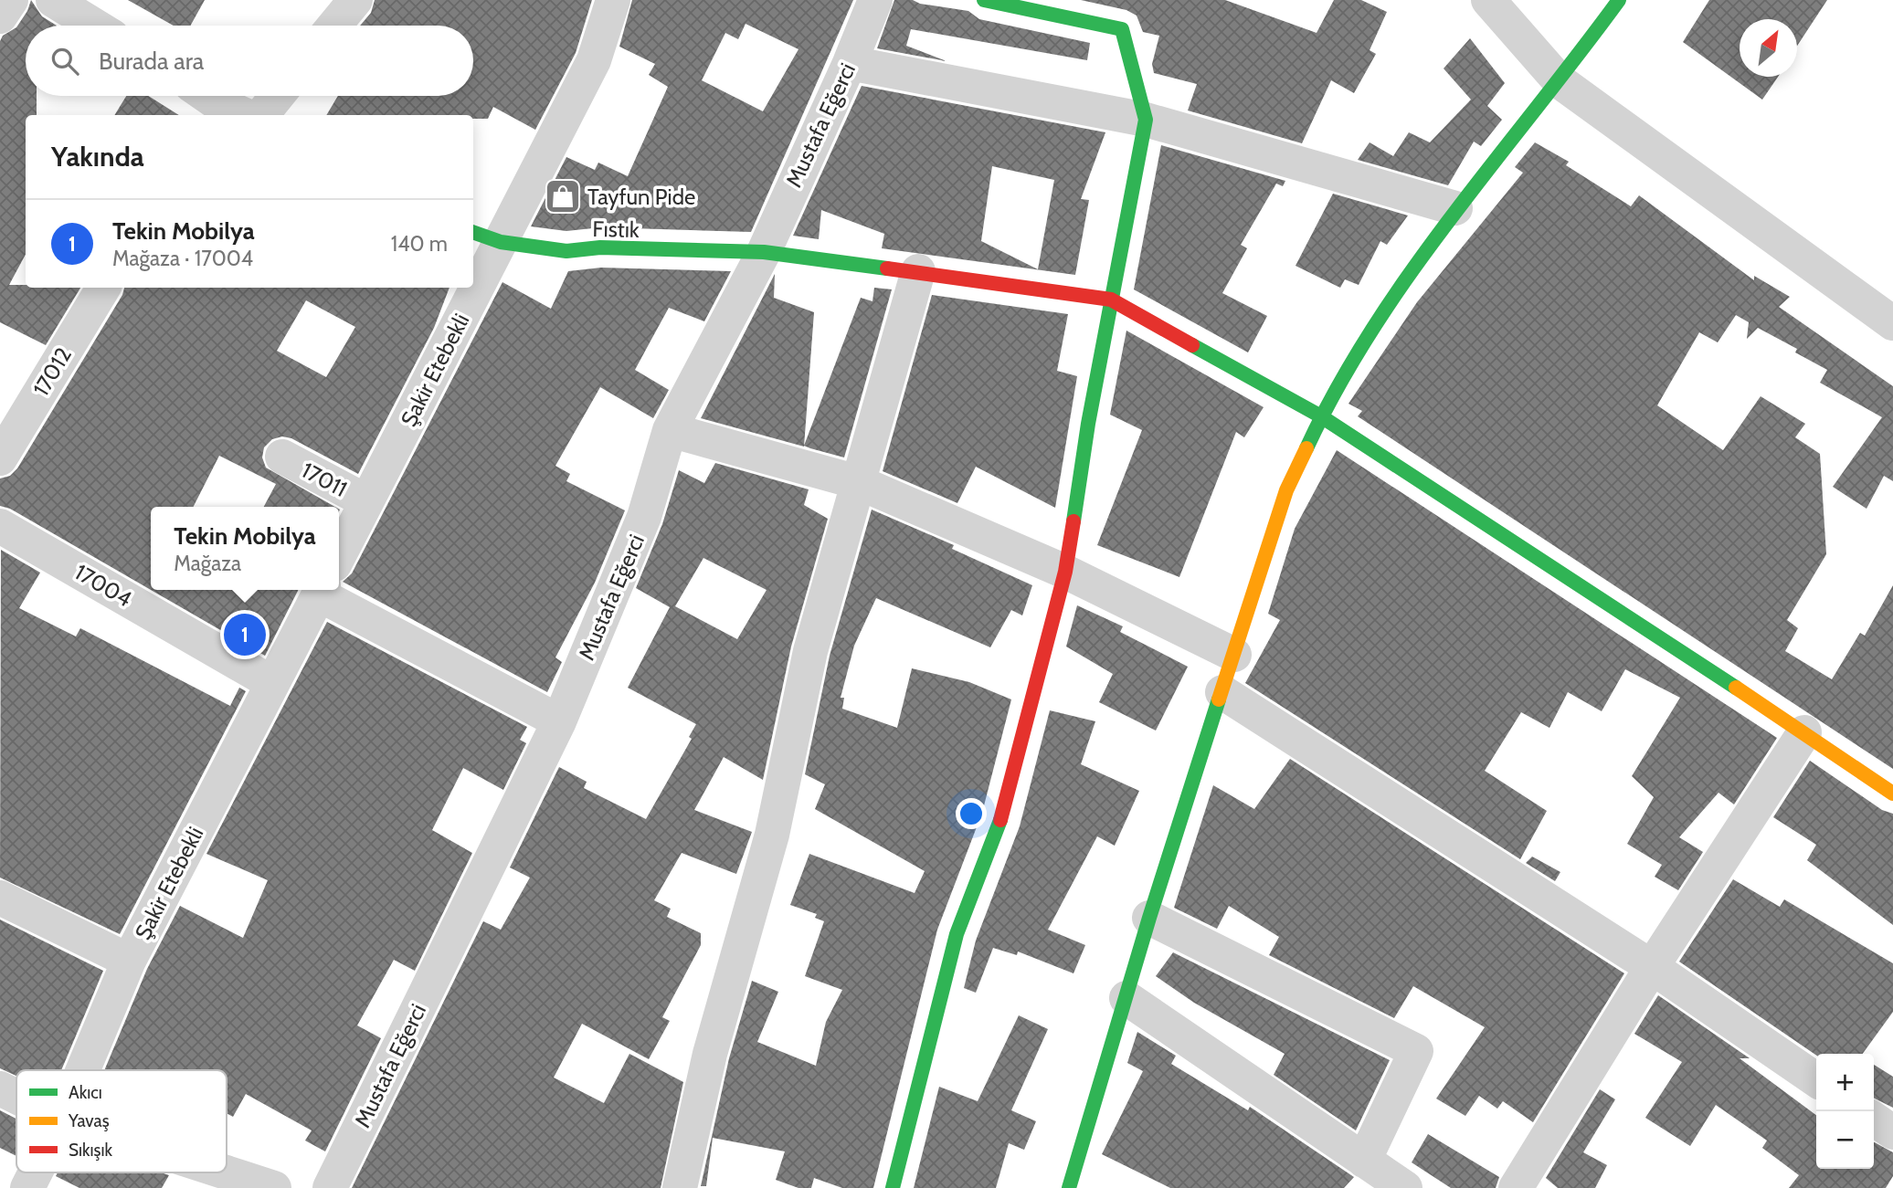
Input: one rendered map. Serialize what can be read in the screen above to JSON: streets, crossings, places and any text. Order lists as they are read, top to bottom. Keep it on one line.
{"streets":{"street":["Mustafa Eğerci","Fıstık","Şakir Etebekli","17012","17011","17004"]},"crossings":[["Mustafa Eğerci","Fıstık"],["Fıstık","Şakir Etebekli"],["Şakir Etebekli","17011"],["Şakir Etebekli","17004"]],"places":{"shop":["Tayfun Pide"]},"legend":["Akıcı","Yavaş","Sıkışık"],"north":"top right","page":{"search":"Burada ara","heading":"Yakında","list":[{"mark":"1","name":"Tekin Mobilya","note":"Mağaza · 17004","value":"140 m"}],"popup":["Tekin Mobilya","Mağaza"],"pins":"1","map_buttons":["+","−"]}}
